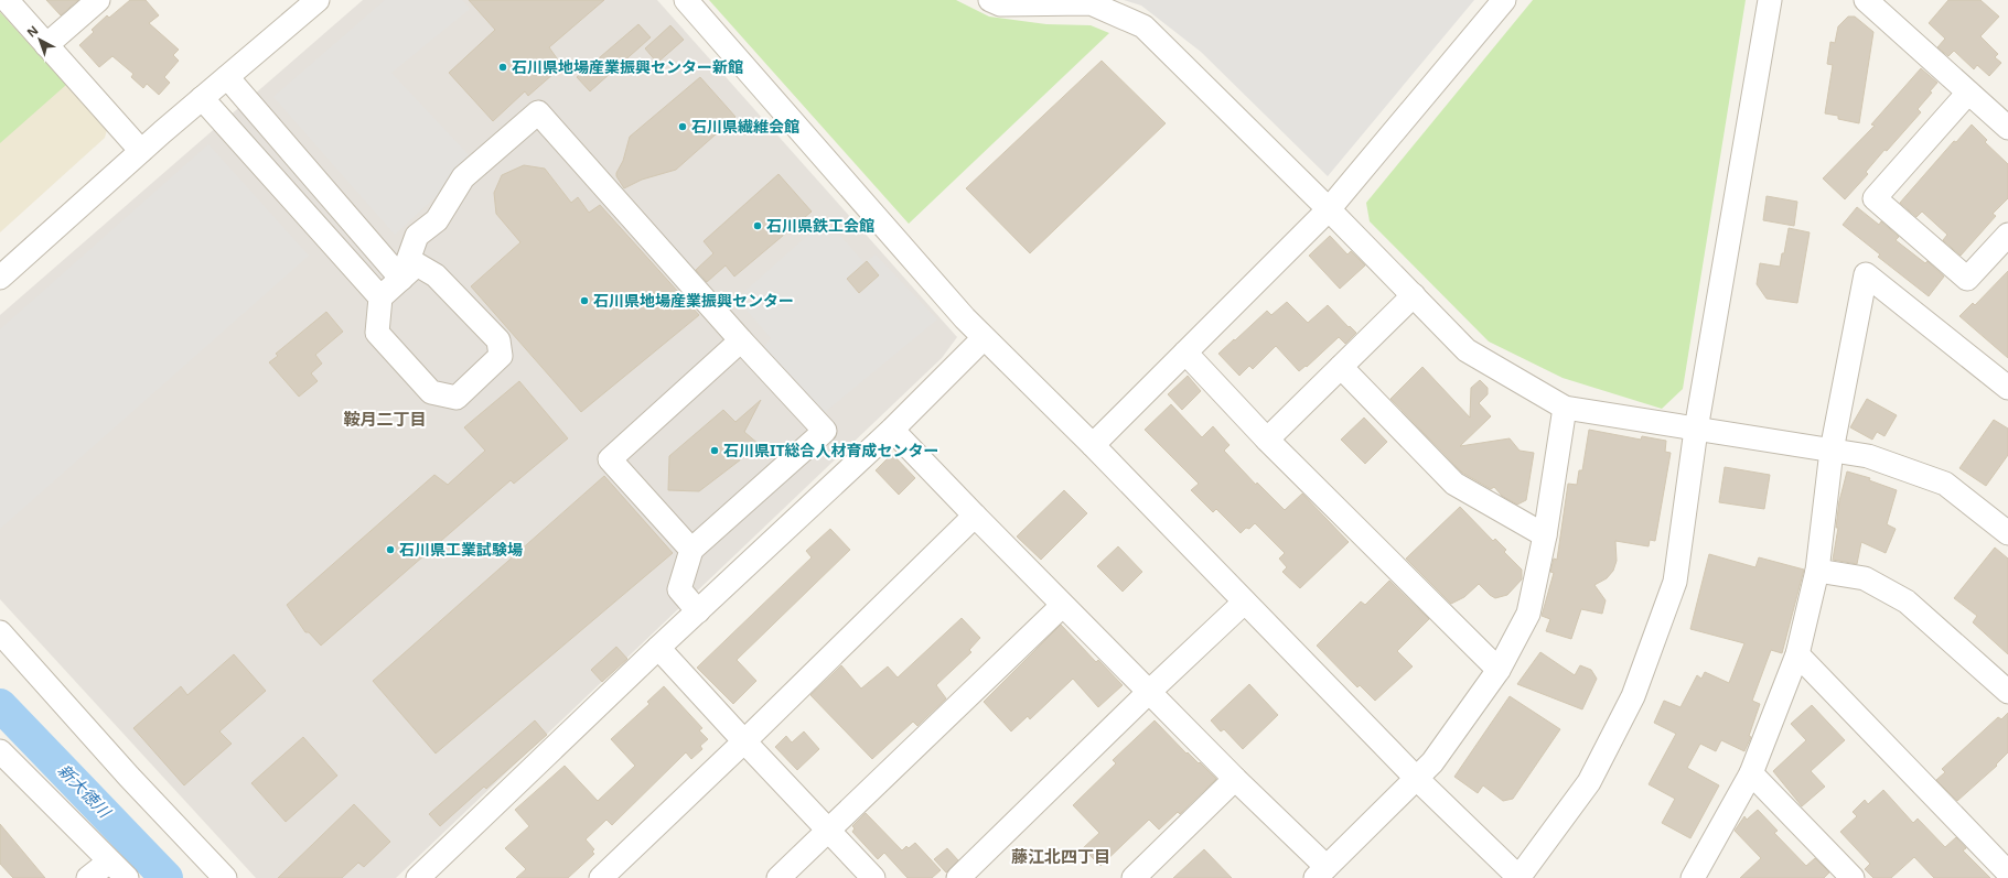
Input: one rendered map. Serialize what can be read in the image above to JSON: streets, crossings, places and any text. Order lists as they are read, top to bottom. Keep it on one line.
{"districts":["鞍月二丁目","藤江北四丁目"],"water":["新大徳川"],"places":["石川県地場産業振興センター新館","石川県繊維会館","石川県鉄工会館","石川県地場産業振興センター","石川県IT総合人材育成センター","石川県工業試験場"],"north":"top left"}
